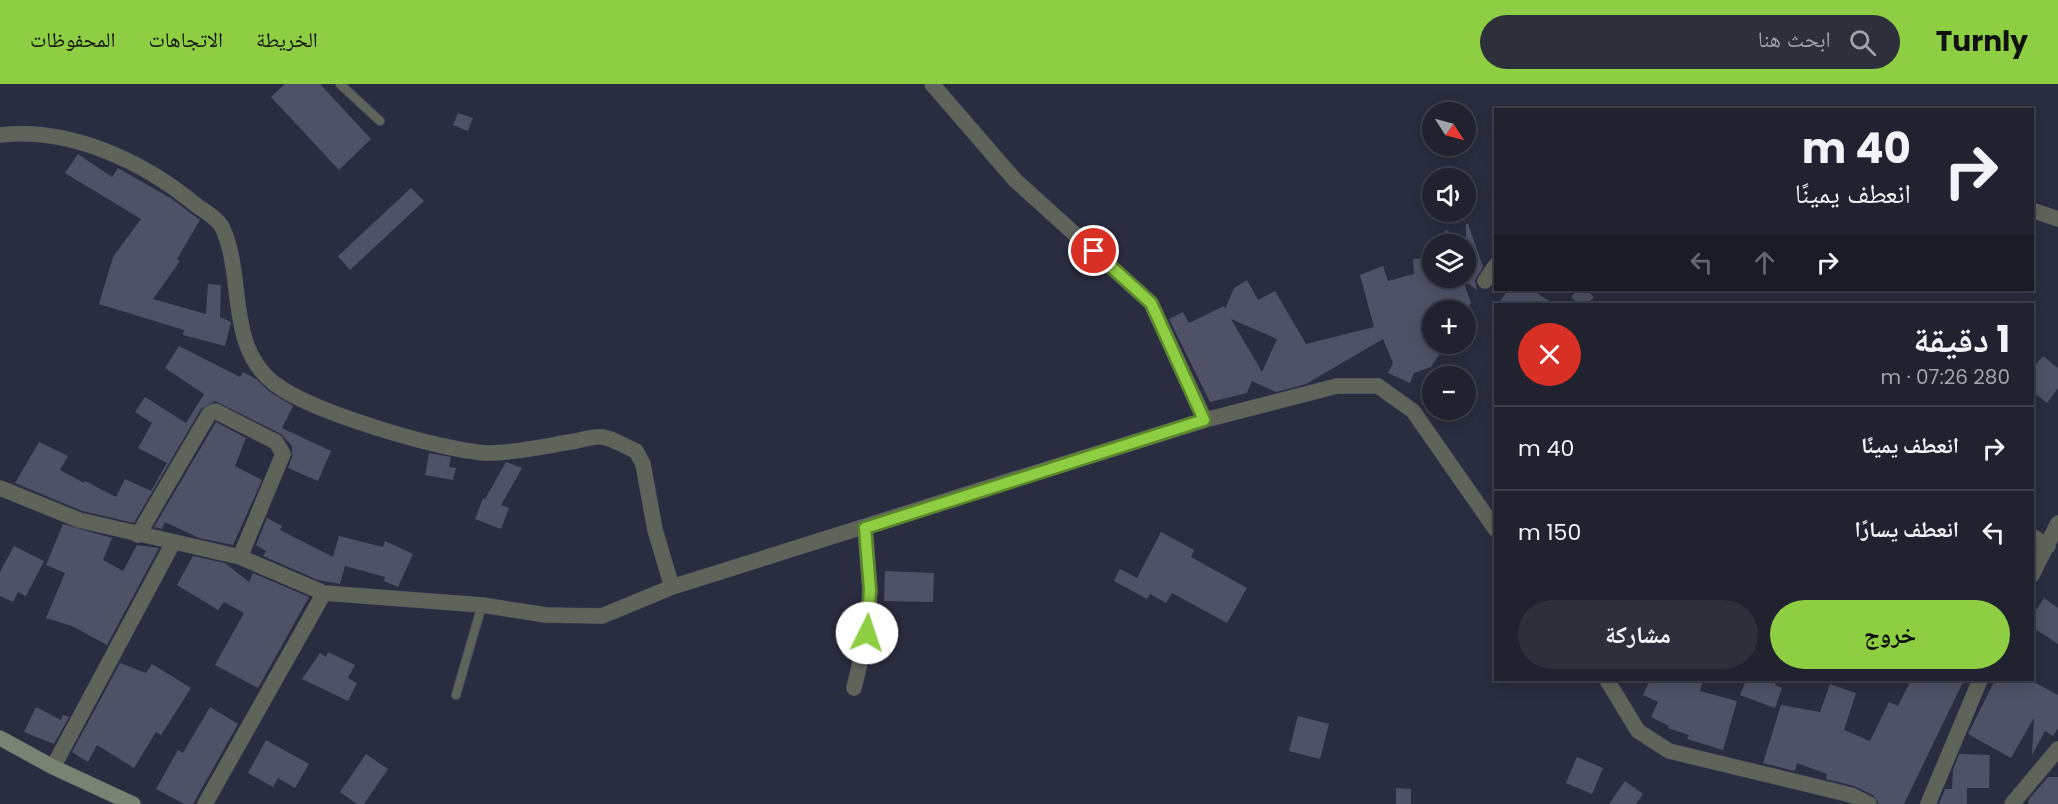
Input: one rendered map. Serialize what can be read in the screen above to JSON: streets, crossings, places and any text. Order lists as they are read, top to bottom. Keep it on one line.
{"north":"bottom right","page":{"header":"Turnly","search":"ابحث هنا","nav":["الخريطة","الاتجاهات","المحفوظات"],"map_buttons":["+","−"],"turn":["40 m","انعطف يمينًا"],"heading":["1 دقيقة","280 m · 07:26"],"list":[{"name":"انعطف يمينًا","value":"40 m"},{"name":"انعطف يسارًا","value":"150 m"}],"buttons":["خروج","مشاركة"]}}
